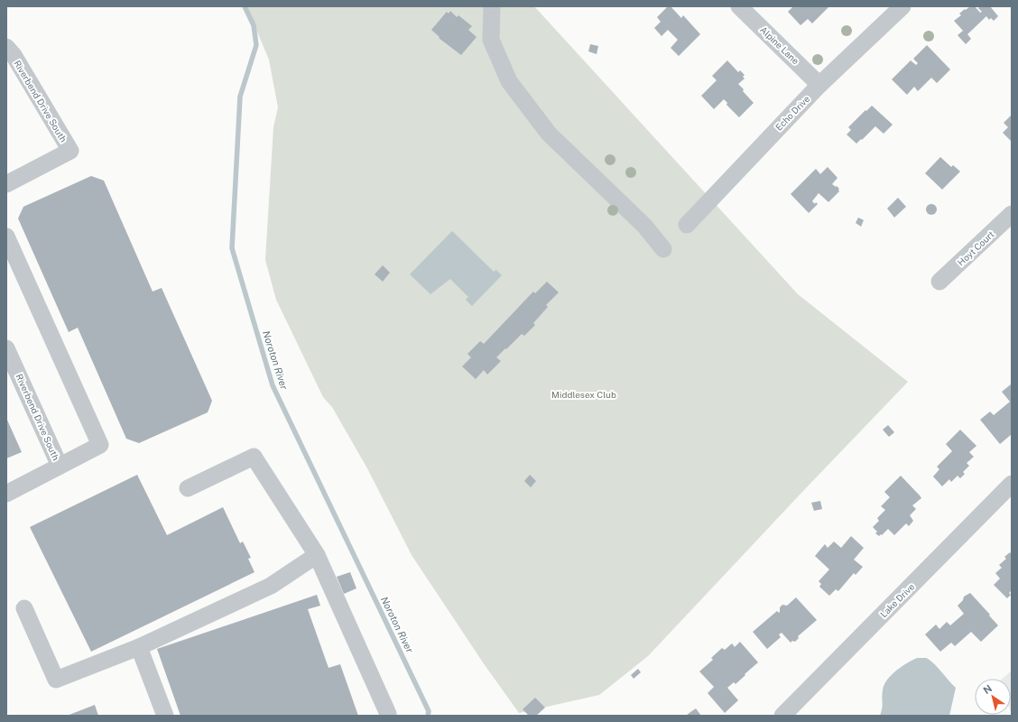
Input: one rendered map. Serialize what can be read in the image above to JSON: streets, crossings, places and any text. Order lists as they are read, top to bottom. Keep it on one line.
{"streets":{"street":["Alpine Lane","Riverbend Drive South","Echo Drive","Hoyt Court","Lake Drive"]},"crossings":[["Alpine Lane","Echo Drive"]],"water":["Noroton River"],"parks":["Middlesex Club"],"north":"top left"}
